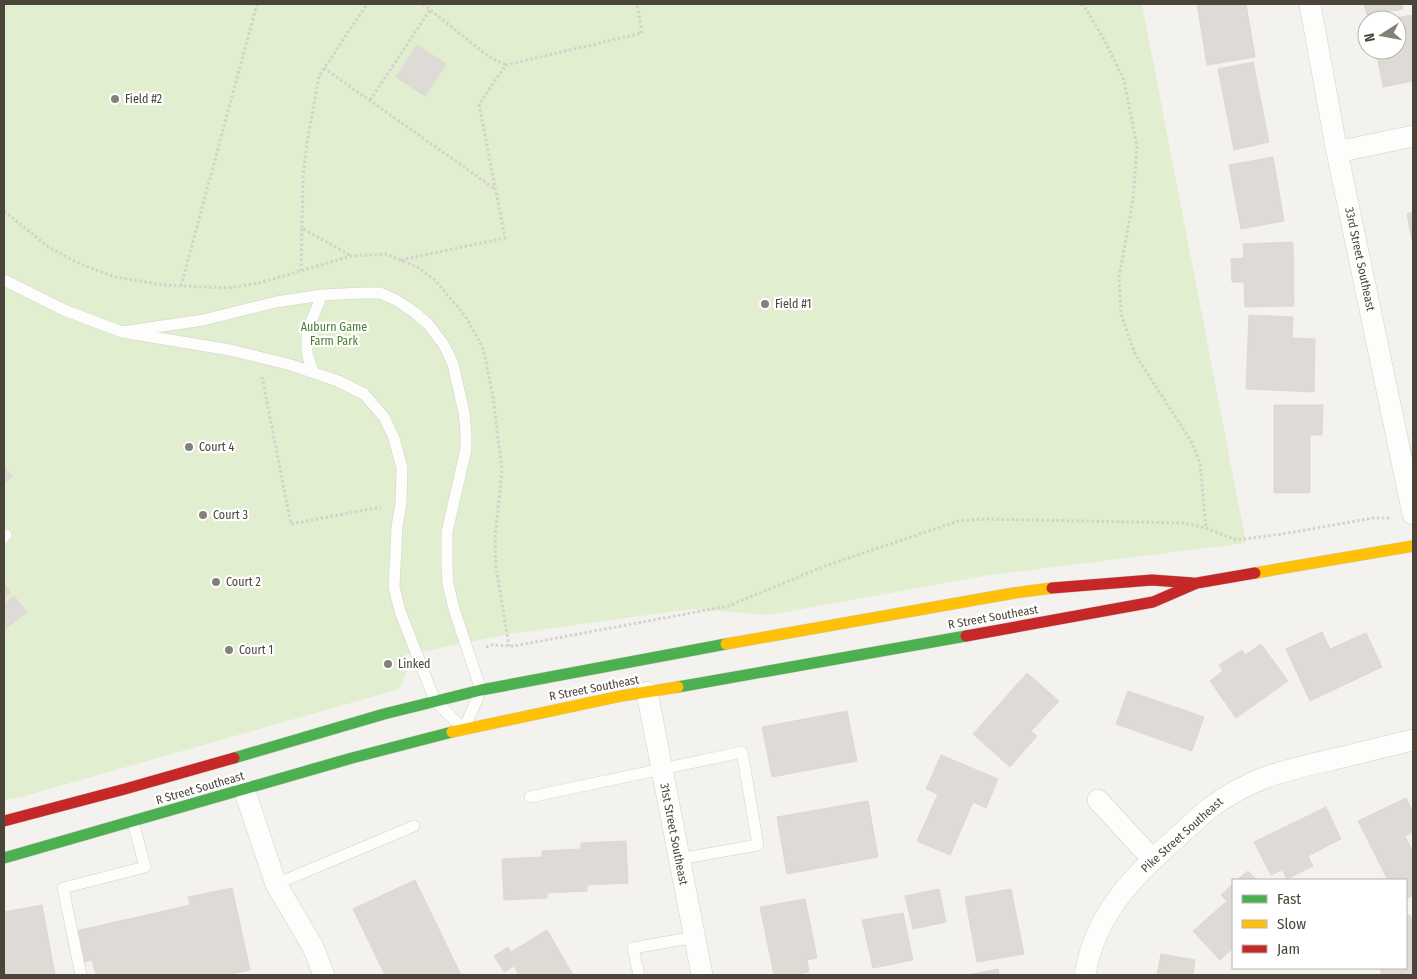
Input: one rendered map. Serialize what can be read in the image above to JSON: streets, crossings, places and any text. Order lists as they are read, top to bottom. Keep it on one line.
{"streets":{"street":["33rd Street Southeast","R Street Southeast","31st Street Southeast","Pike Street Southeast"]},"crossings":[["R Street Southeast","31st Street Southeast"]],"parks":["Auburn Game Farm Park"],"places":["Field #2","Field #1","Court 4","Court 3","Court 2","Court 1","Linked"],"legend":["Fast","Slow","Jam"],"north":"left"}
